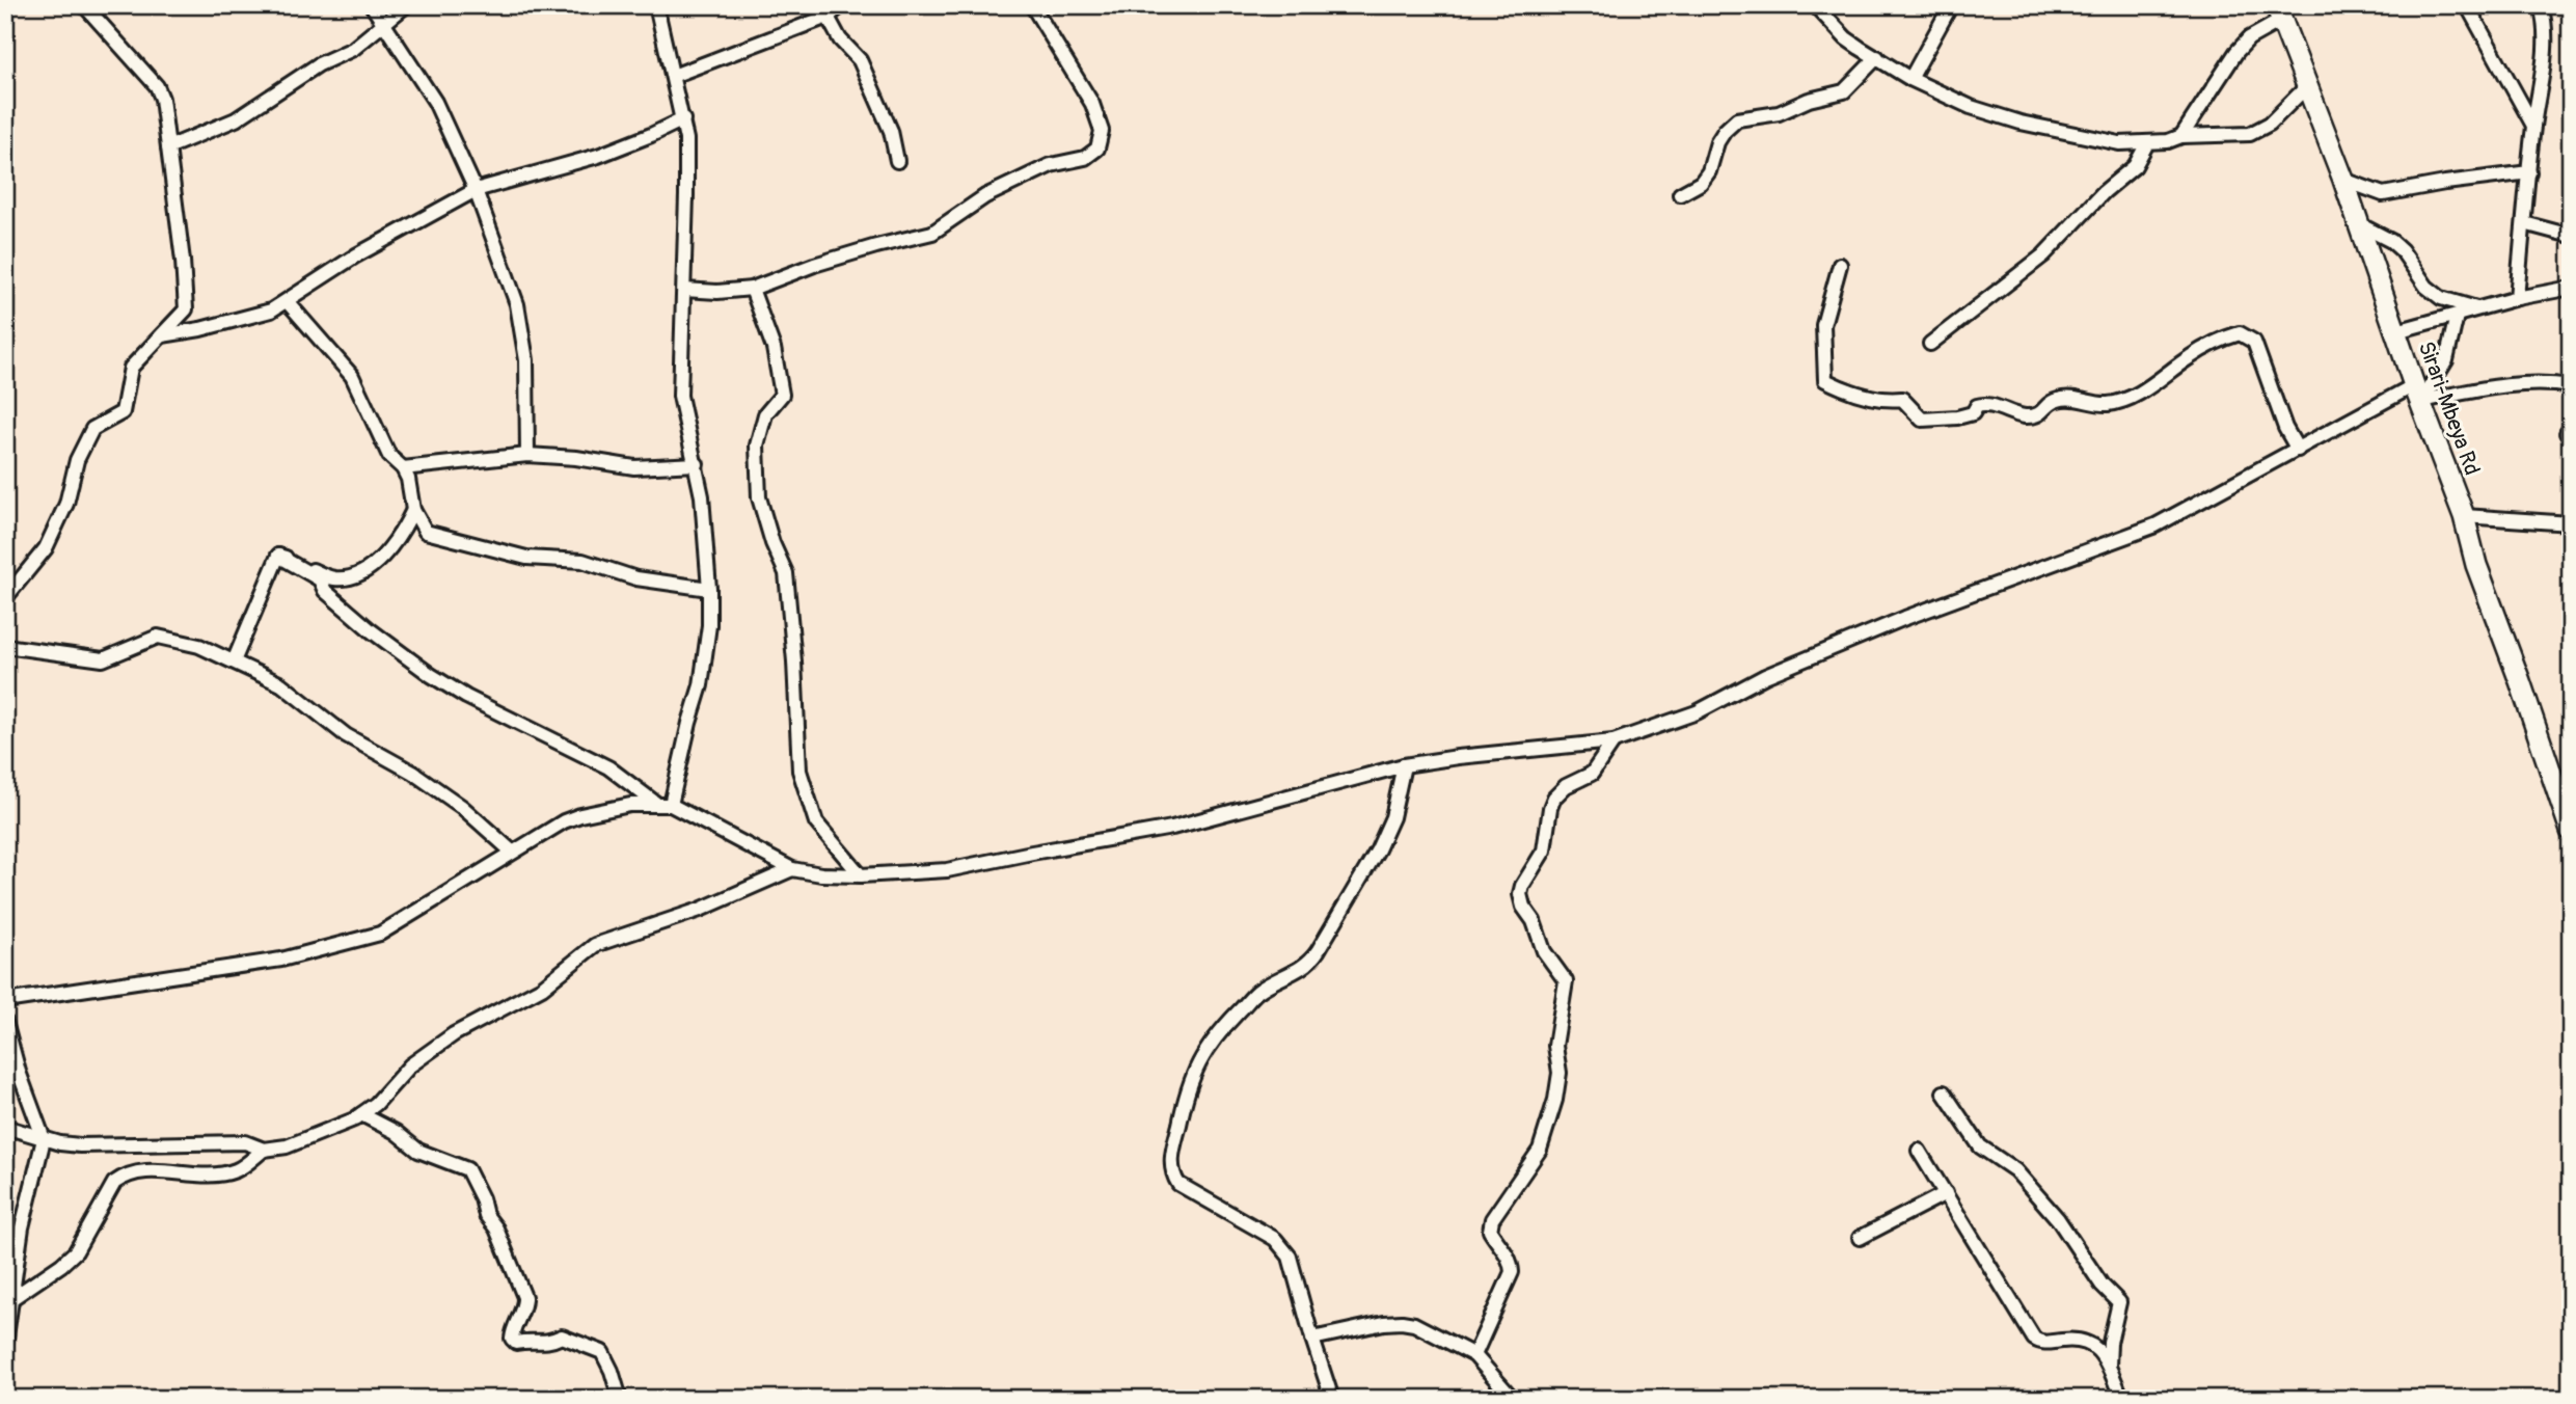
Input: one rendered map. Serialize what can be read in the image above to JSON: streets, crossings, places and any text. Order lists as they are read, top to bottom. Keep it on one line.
{"streets":{"highway":["Sirari-Mbeya Rd"]}}
